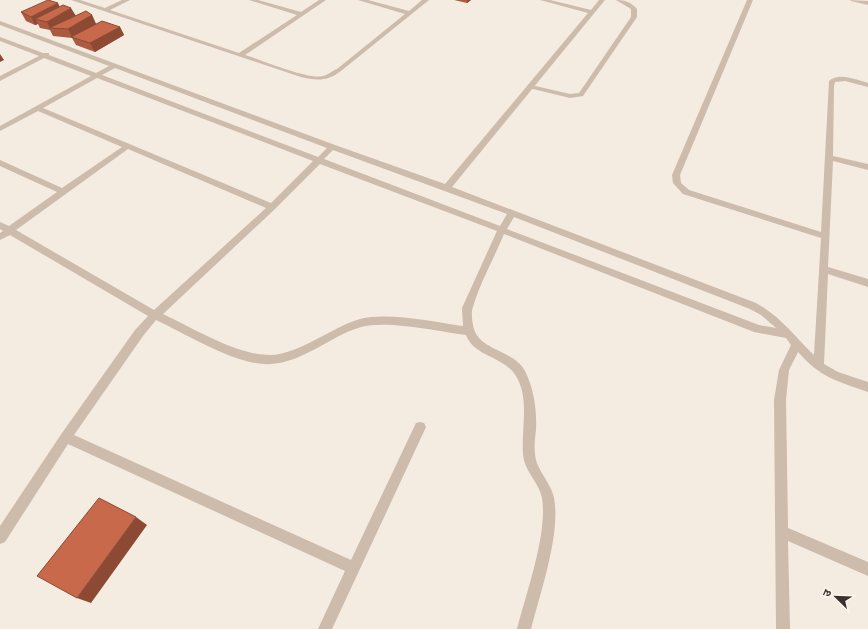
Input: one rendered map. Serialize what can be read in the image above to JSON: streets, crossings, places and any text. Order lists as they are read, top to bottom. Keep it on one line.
{"north":"top left"}
